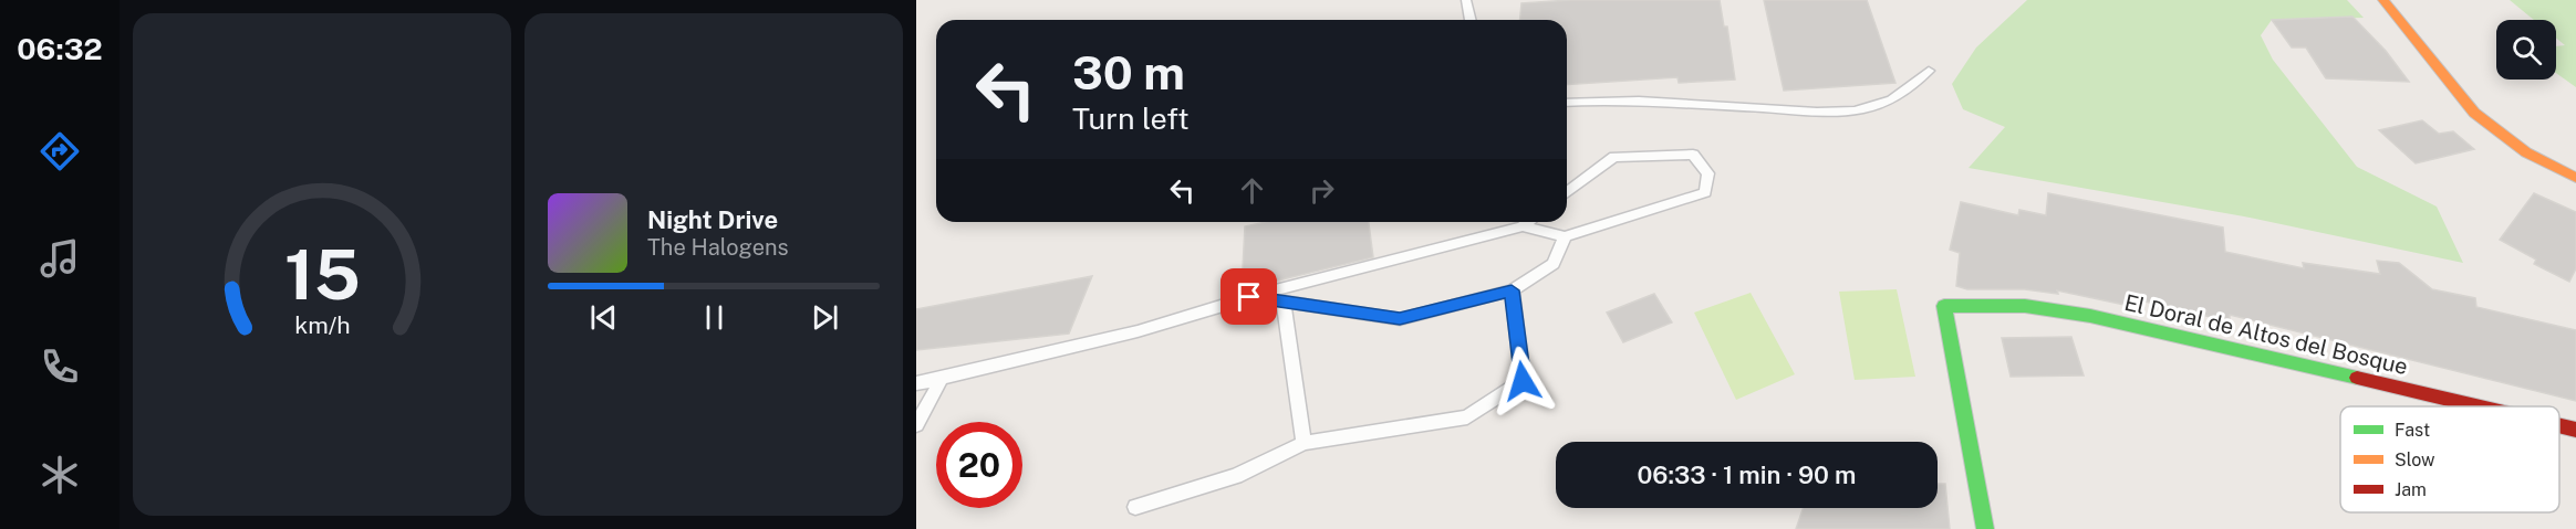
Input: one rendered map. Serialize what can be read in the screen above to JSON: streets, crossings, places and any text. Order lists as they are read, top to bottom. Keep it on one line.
{"streets":{"street":["El Doral de Altos del Bosque"]},"legend":["Fast","Slow","Jam"],"page":{"tabs":"06:32","turn":["30 m","Turn left"],"song":["Night Drive","The Halogens"],"limit":"20","trip":"06:33 · 1 min · 90 m","gauge":["15","km/h"]}}
